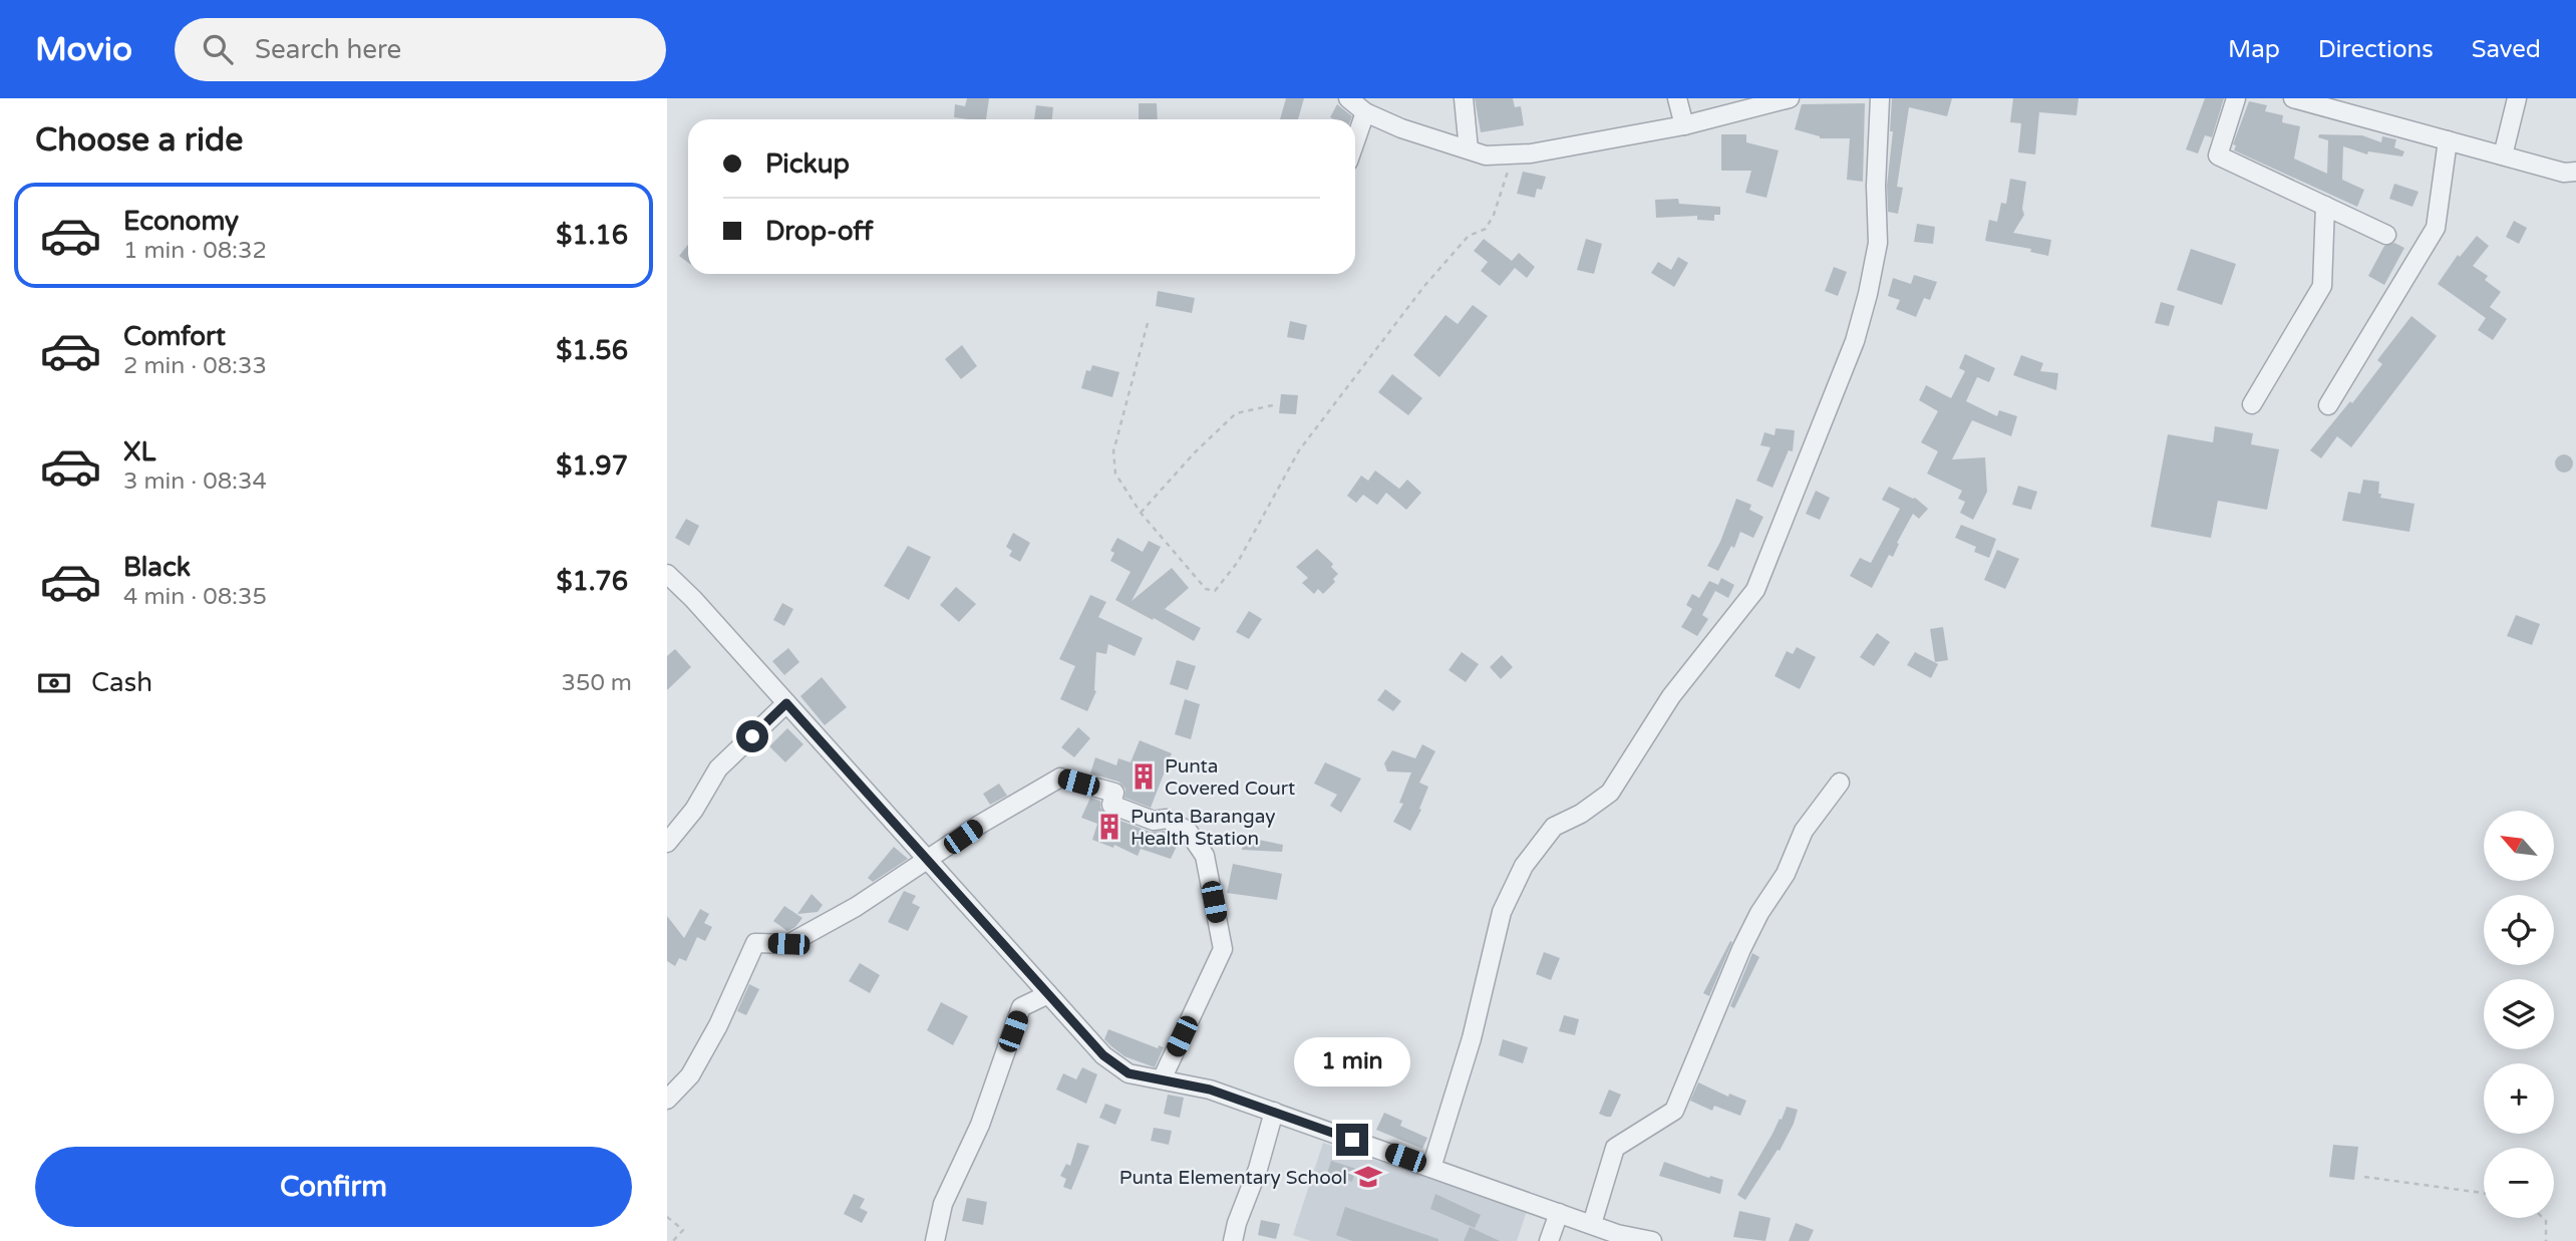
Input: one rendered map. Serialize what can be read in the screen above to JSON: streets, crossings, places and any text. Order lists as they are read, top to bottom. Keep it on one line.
{"places":{"building":["Punta Covered Court","Punta Barangay Health Station"],"school or university":["Punta Elementary School"]},"north":"top left","page":{"header":"Movio","search":"Search here","nav":["Map","Directions","Saved"],"heading":"Choose a ride","banner":["Pickup","Drop-off"],"list":[{"name":"Economy","note":"1 min · 08:32","value":"$1.16"},{"name":"Comfort","note":"2 min · 08:33","value":"$1.56"},{"name":"XL","note":"3 min · 08:34","value":"$1.97"},{"name":"Black","note":"4 min · 08:35","value":"$1.76"}],"pay":["Cash","350 m"],"map_buttons":["+","−"],"bubble":"1 min","buttons":"Confirm"}}
